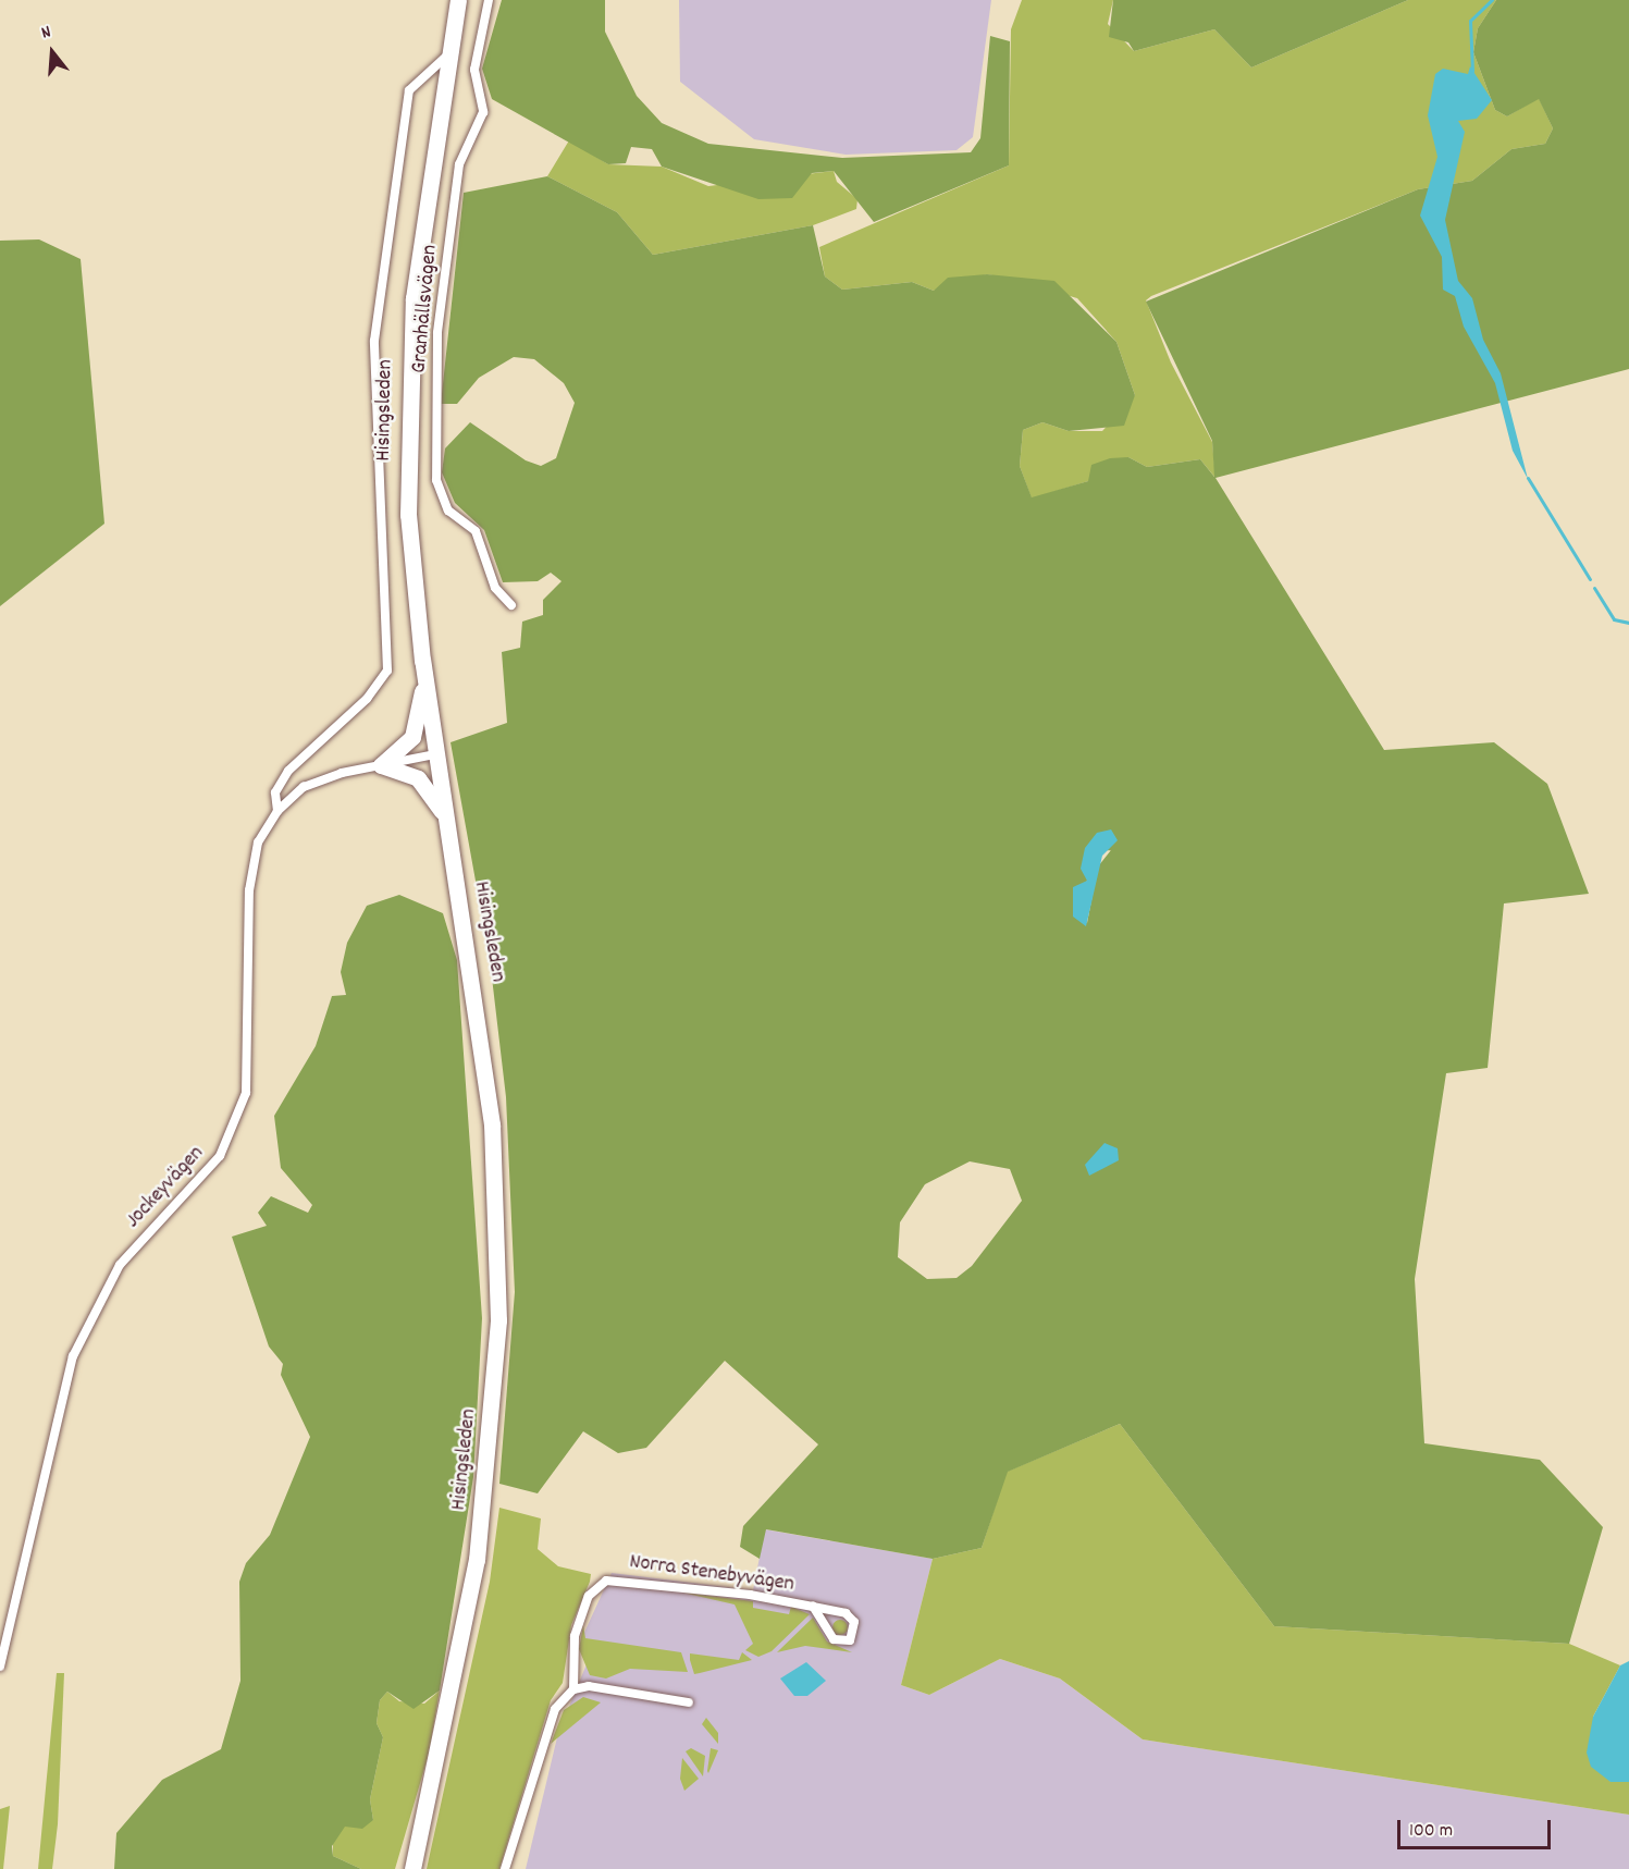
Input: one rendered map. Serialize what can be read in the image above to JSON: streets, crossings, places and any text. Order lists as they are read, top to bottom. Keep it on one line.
{"streets":{"highway":["Hisingsleden"],"street":["Granhällsvägen","Jockeyvägen","Norra Stenebyvägen"]},"crossings":[["Hisingsleden","Jockeyvägen"]],"scale_bar":"100 m","north":"top"}
